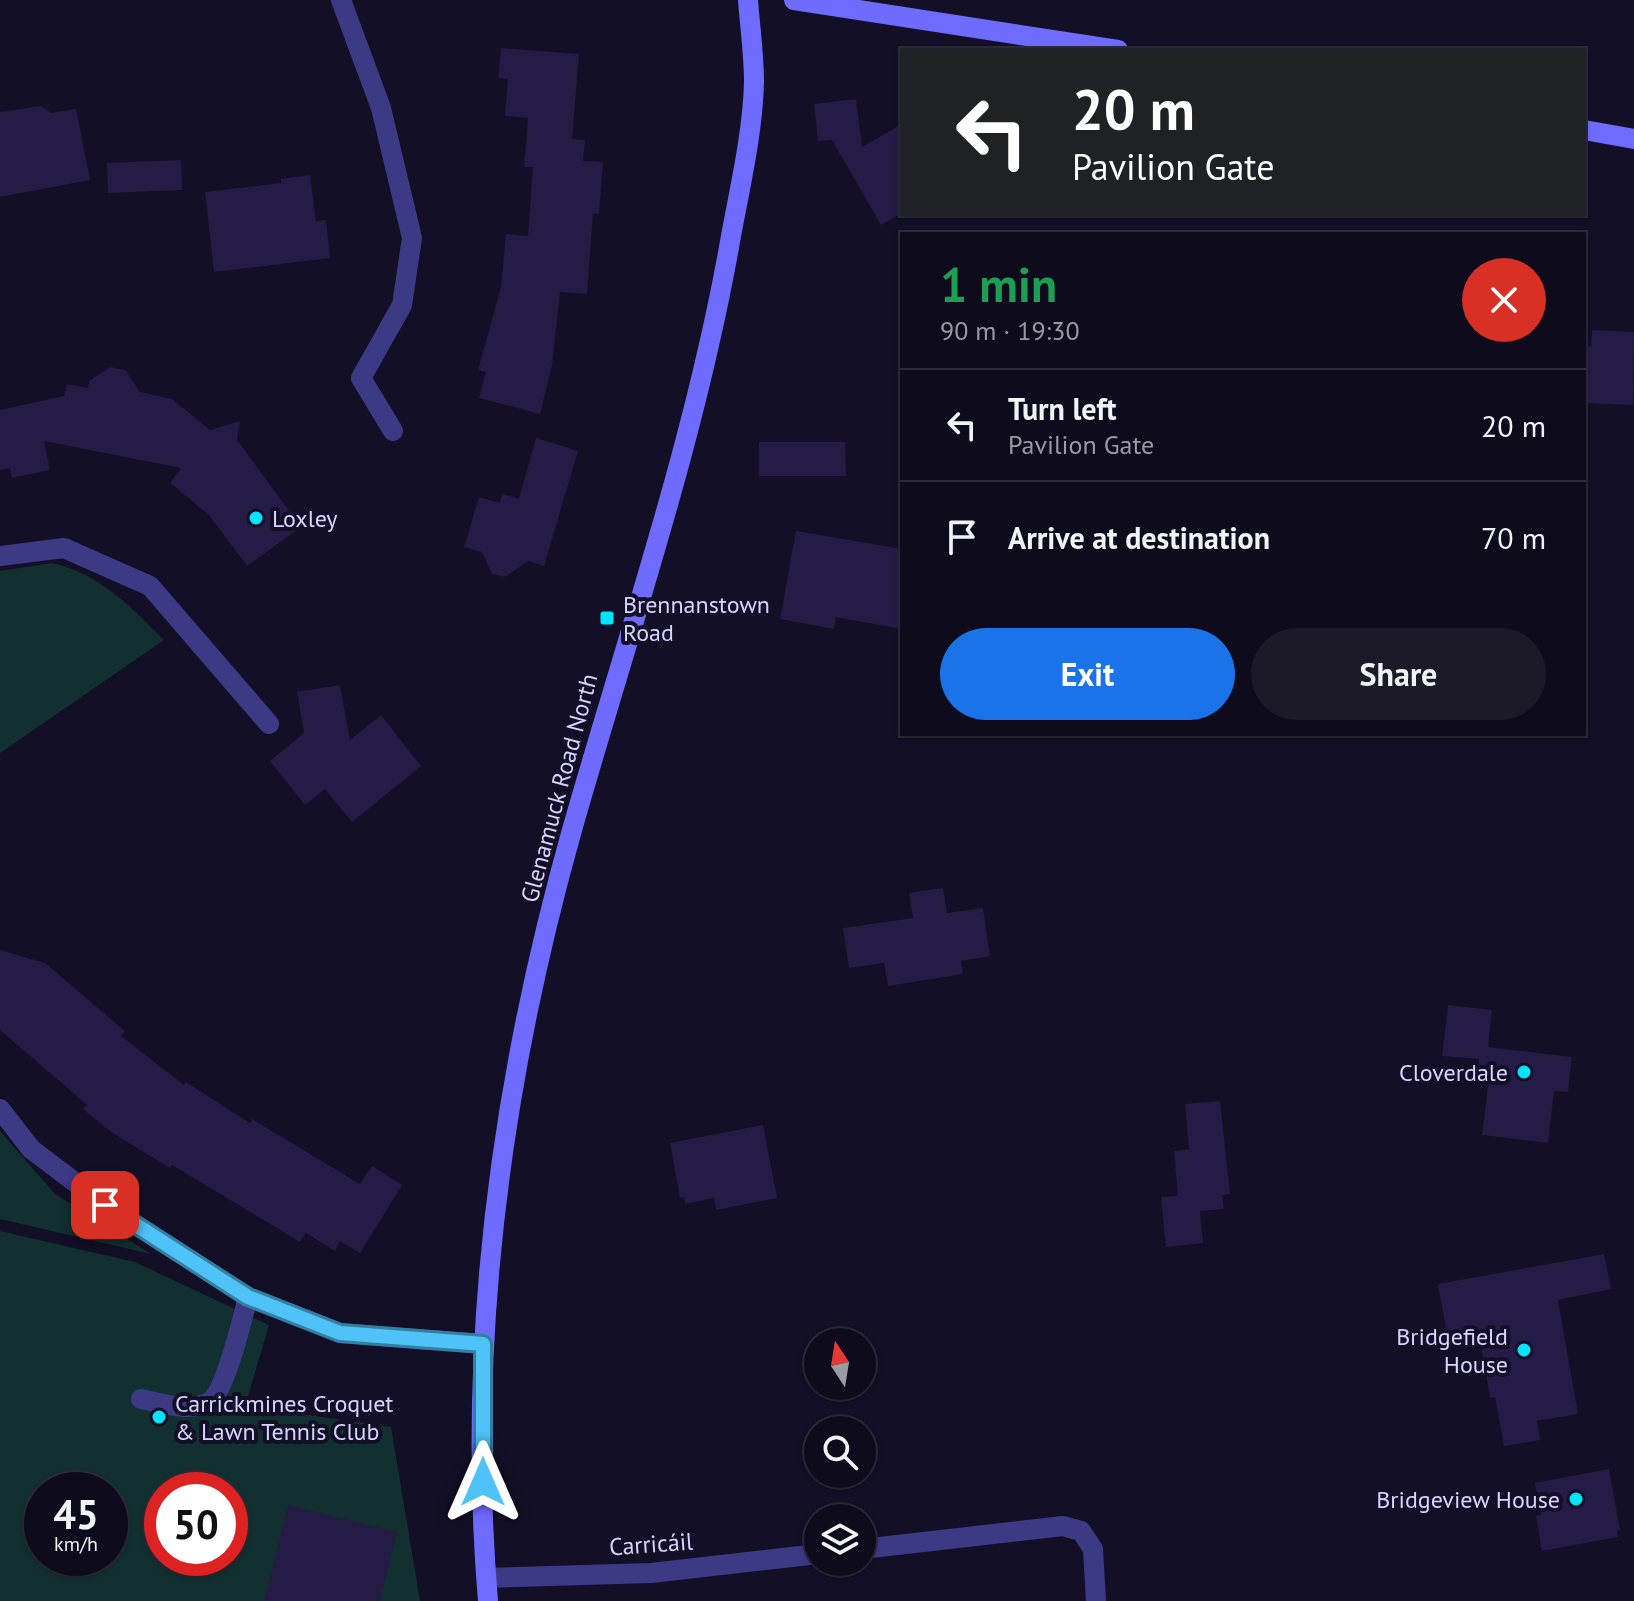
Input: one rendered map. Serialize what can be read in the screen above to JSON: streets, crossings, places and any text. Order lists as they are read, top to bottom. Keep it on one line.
{"streets":{"main road":["Glenamuck Road North"],"street":["Carricáil"]},"crossings":[["Glenamuck Road North","Carricáil"]],"places":{"other":["Loxley","Cloverdale","Bridgefield House","Carrickmines Croquet & Lawn Tennis Club","Bridgeview House"],"transit":["Brennanstown Road"]},"north":"top","page":{"turn":["20 m","Pavilion Gate"],"heading":["1 min","90 m · 19:30"],"list":[{"name":"Turn left","note":"Pavilion Gate","value":"20 m"},{"name":"Arrive at destination","value":"70 m"}],"buttons":["Exit","Share"],"speed":"45 km/h","limit":"50"}}
